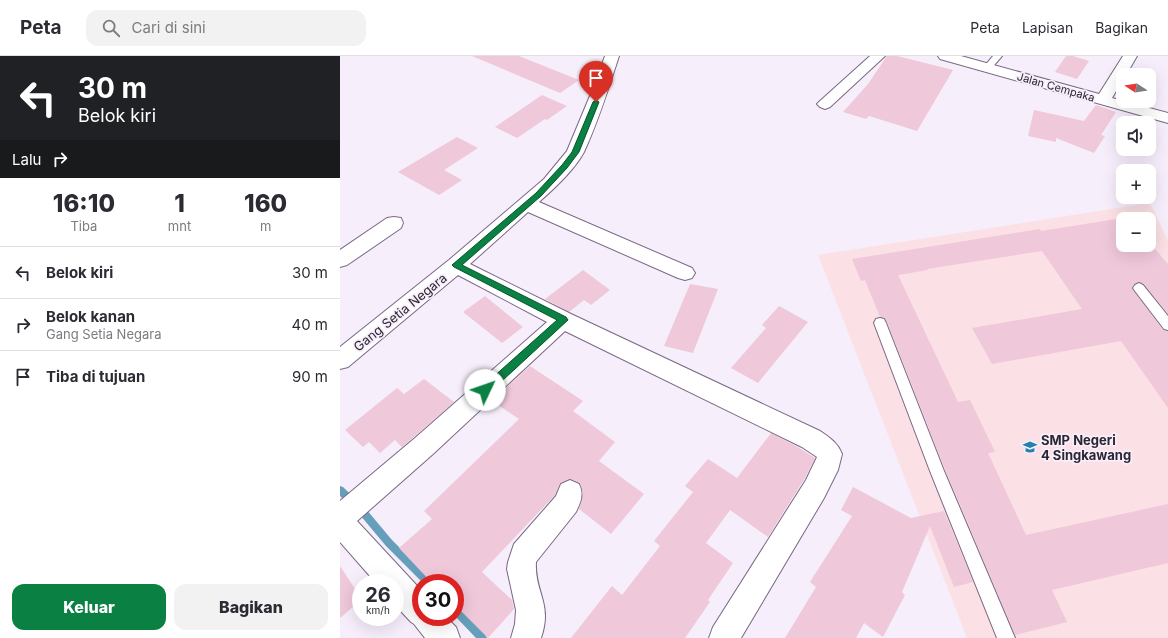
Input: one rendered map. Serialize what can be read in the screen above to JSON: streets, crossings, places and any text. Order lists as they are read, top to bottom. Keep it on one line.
{"streets":{"street":["Jalan Cempaka","Gang Setia Negara"]},"places":{"school or university":["SMP Negeri 4 Singkawang"]},"north":"left","page":{"header":"Peta","search":"Cari di sini","nav":["Peta","Lapisan","Bagikan"],"turn":["30 m","Belok kiri"],"map_buttons":["+","−"],"then":"Lalu","eta":["16:10","Tiba","1","mnt","160","m"],"list":[{"name":"Belok kiri","value":"30 m"},{"name":"Belok kanan","note":"Gang Setia Negara","value":"40 m"},{"name":"Tiba di tujuan","value":"90 m"}],"speed":"26 km/h","limit":"30","buttons":["Keluar","Bagikan"]}}
